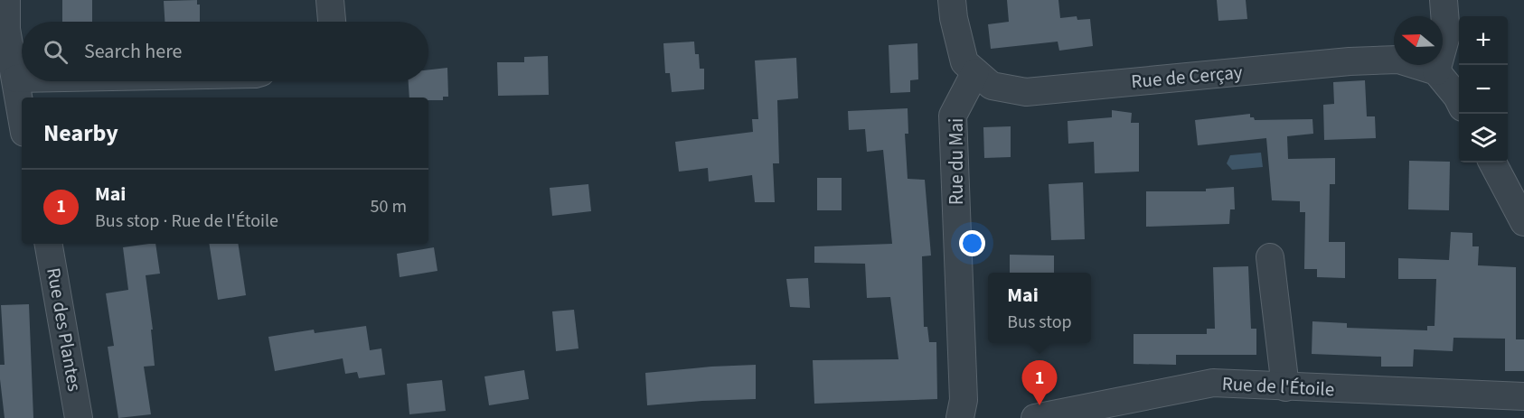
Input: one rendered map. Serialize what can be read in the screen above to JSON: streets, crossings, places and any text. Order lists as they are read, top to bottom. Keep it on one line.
{"streets":{"street":["Rue de Cerçay","Rue du Mai","Rue des Plantes","Rue de l'Étoile"]},"crossings":[["Rue de Cerçay","Rue du Mai"]],"north":"left","page":{"map_buttons":["+","−"],"search":"Search here","heading":"Nearby","list":[{"mark":"1","name":"Mai","note":"Bus stop · Rue de l'Étoile","value":"50 m"}],"popup":["Mai","Bus stop"],"pins":"1"}}
